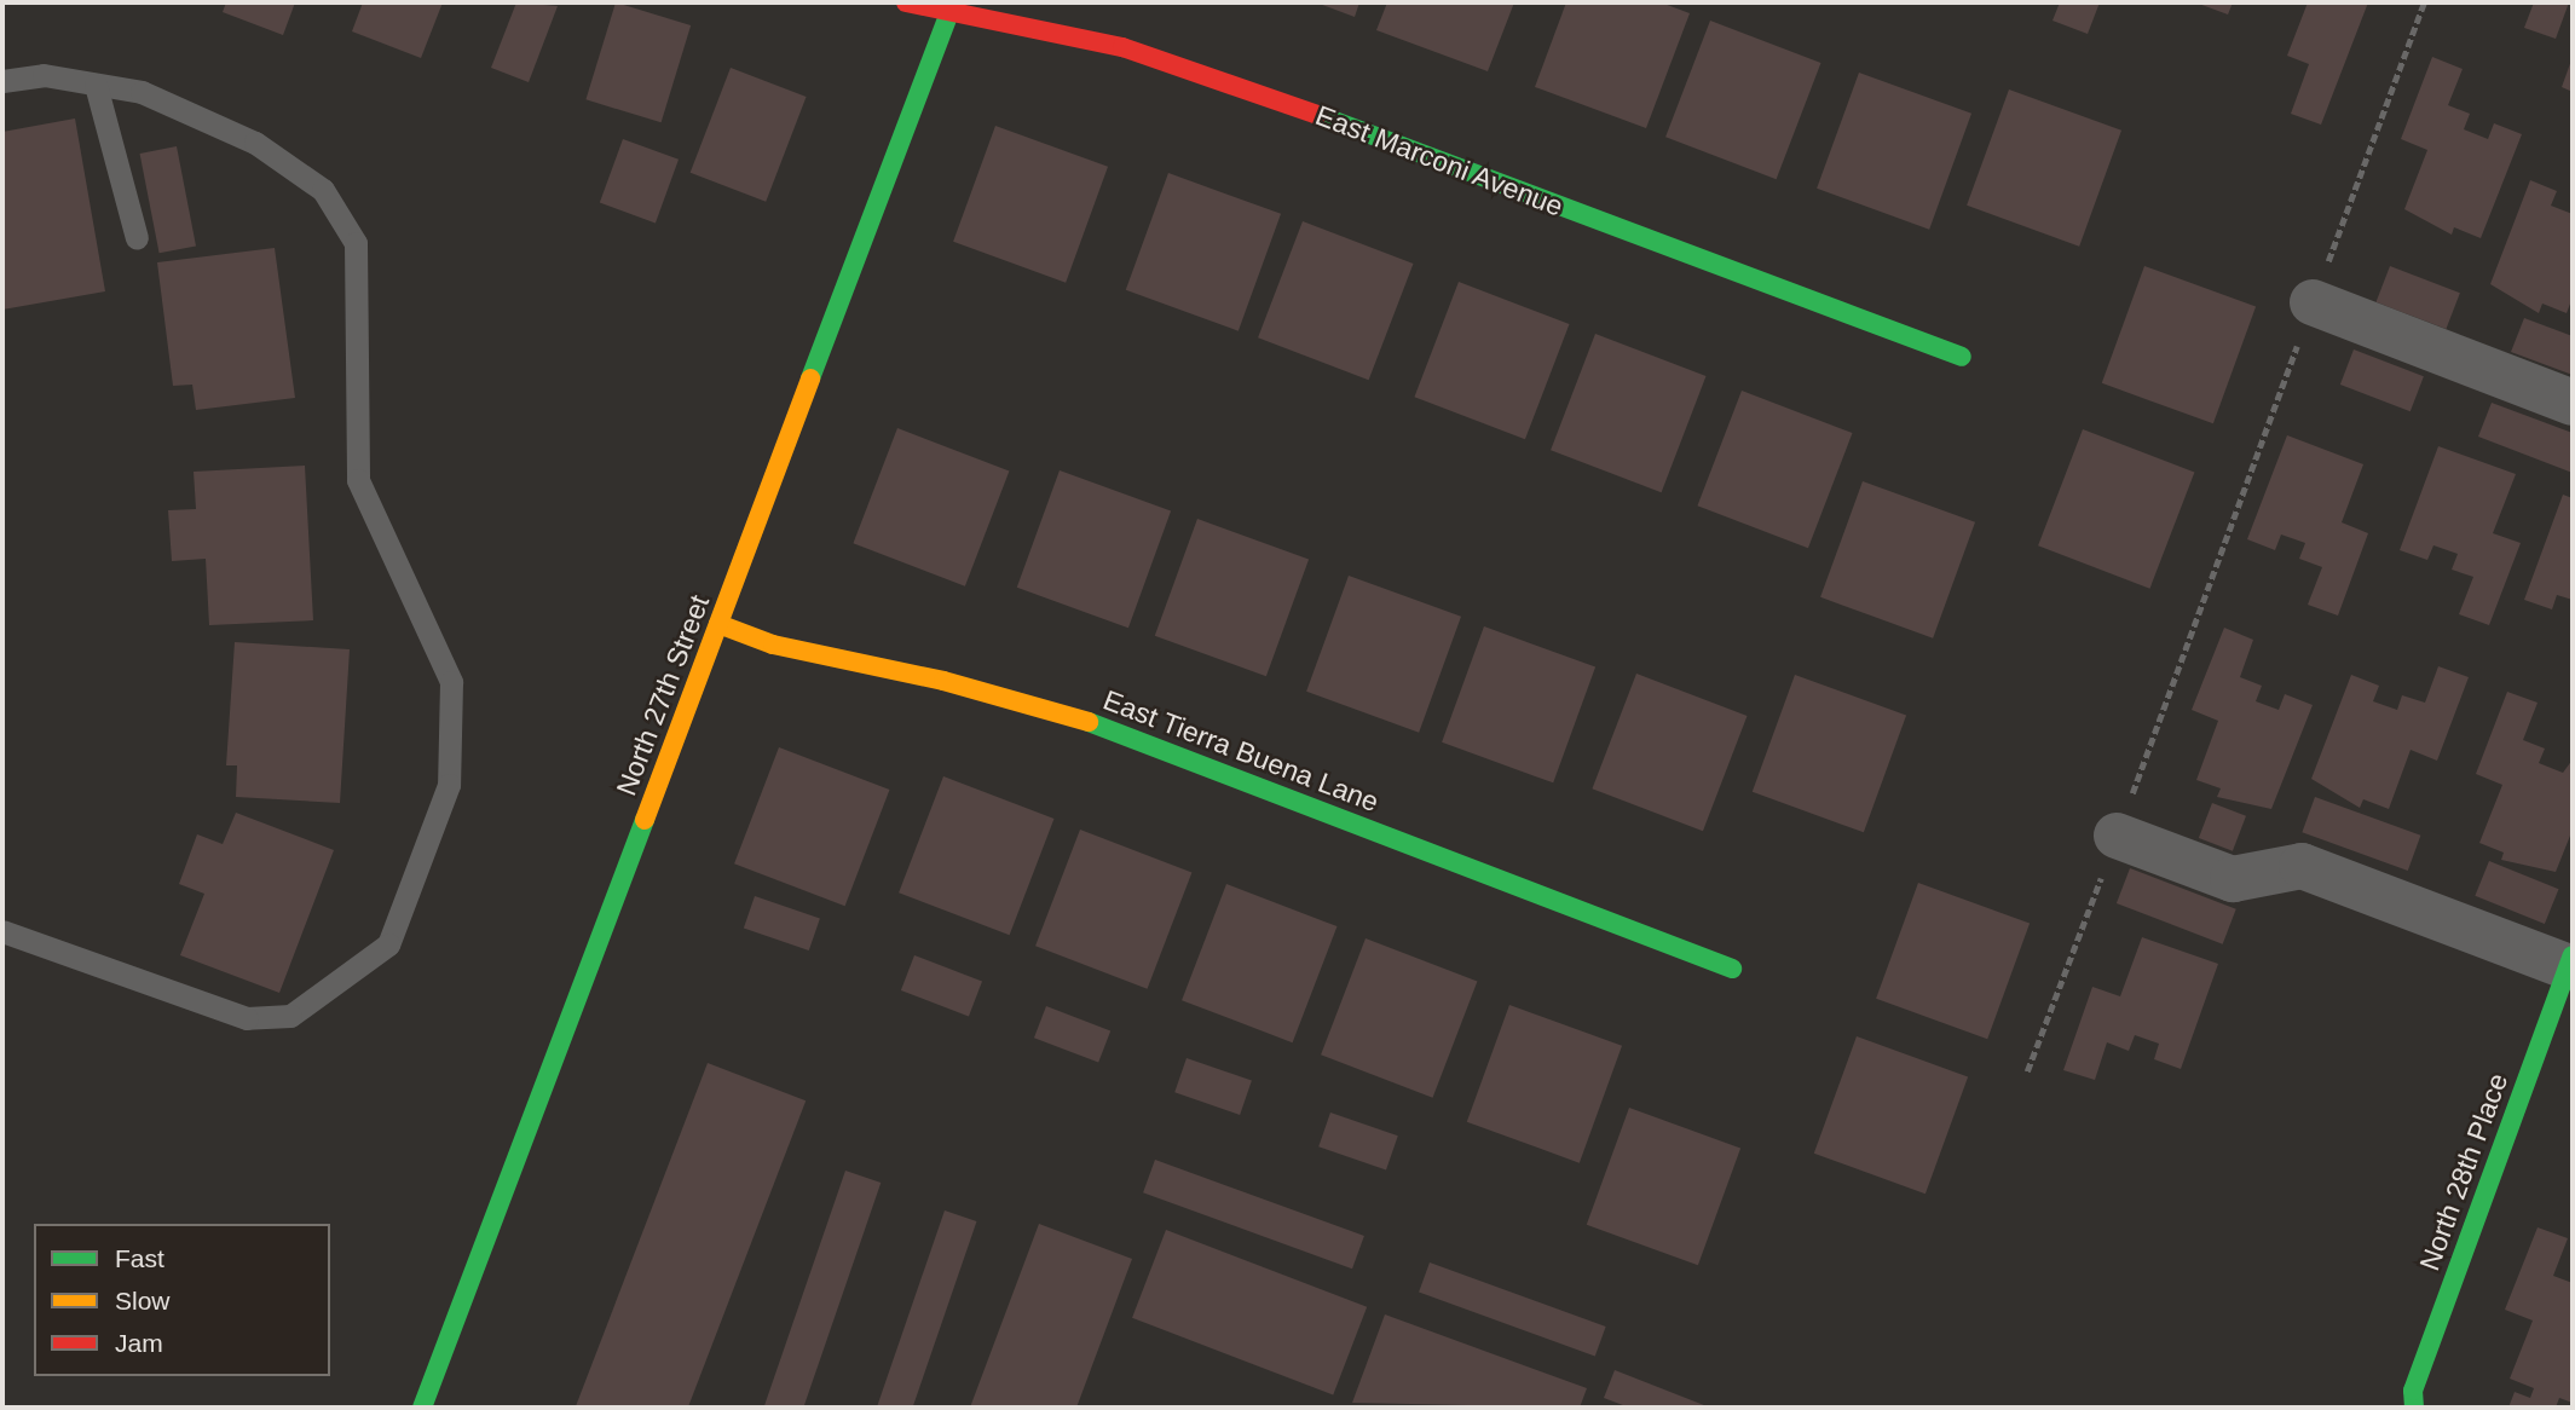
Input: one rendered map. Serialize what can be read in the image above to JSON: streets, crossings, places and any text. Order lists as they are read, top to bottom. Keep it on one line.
{"streets":{"street":["East Marconi Avenue","North 27th Street","East Tierra Buena Lane","North 28th Place"]},"crossings":[["East Marconi Avenue","North 27th Street"],["North 27th Street","East Tierra Buena Lane"]],"legend":["Fast","Slow","Jam"]}
